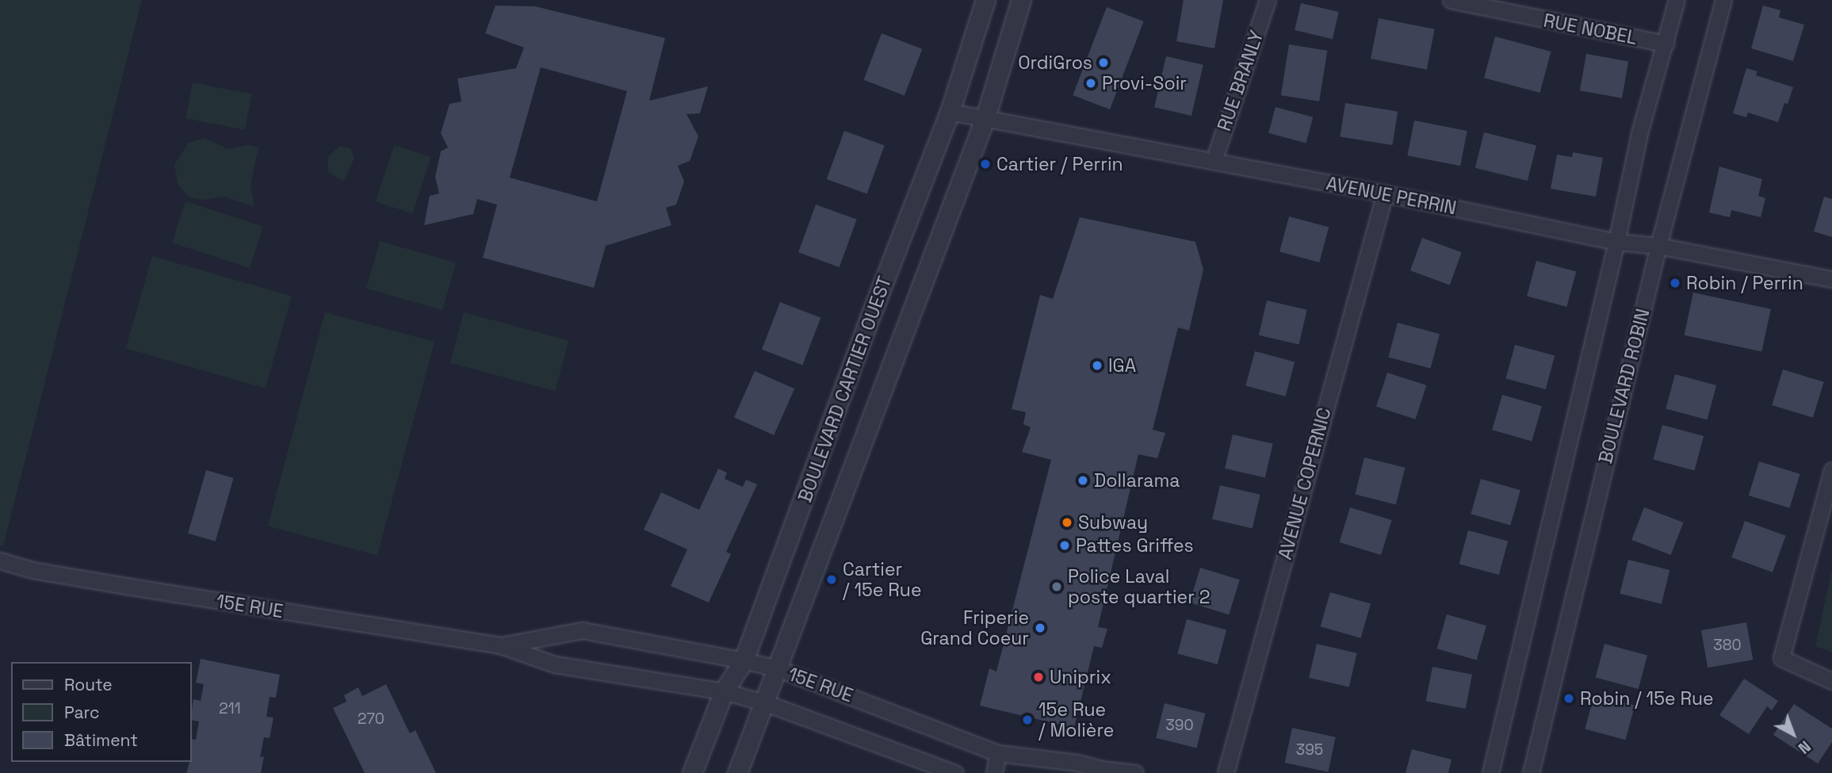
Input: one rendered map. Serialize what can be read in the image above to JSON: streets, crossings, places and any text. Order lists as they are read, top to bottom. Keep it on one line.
{"streets":{"street":["RUE NOBEL","RUE BRANLY","AVENUE PERRIN","BOULEVARD ROBIN","BOULEVARD CARTIER OUEST","AVENUE COPERNIC","15E RUE"]},"crossings":[["RUE BRANLY","AVENUE PERRIN"],["AVENUE PERRIN","BOULEVARD ROBIN"],["AVENUE PERRIN","BOULEVARD CARTIER OUEST"],["AVENUE PERRIN","AVENUE COPERNIC"],["BOULEVARD CARTIER OUEST","15E RUE"]],"places":["OrdiGros","Provi-Soir","Cartier / Perrin","Robin / Perrin","IGA","Dollarama","Subway","Pattes Griffes","Cartier / 15e Rue","Police Laval poste quartier 2","Friperie Grand Coeur","Uniprix","Robin / 15e Rue","15e Rue / Molière"],"house_numbers":["380","211","270","390","395"],"legend":["Route","Parc","Bâtiment"],"north":"bottom right"}
